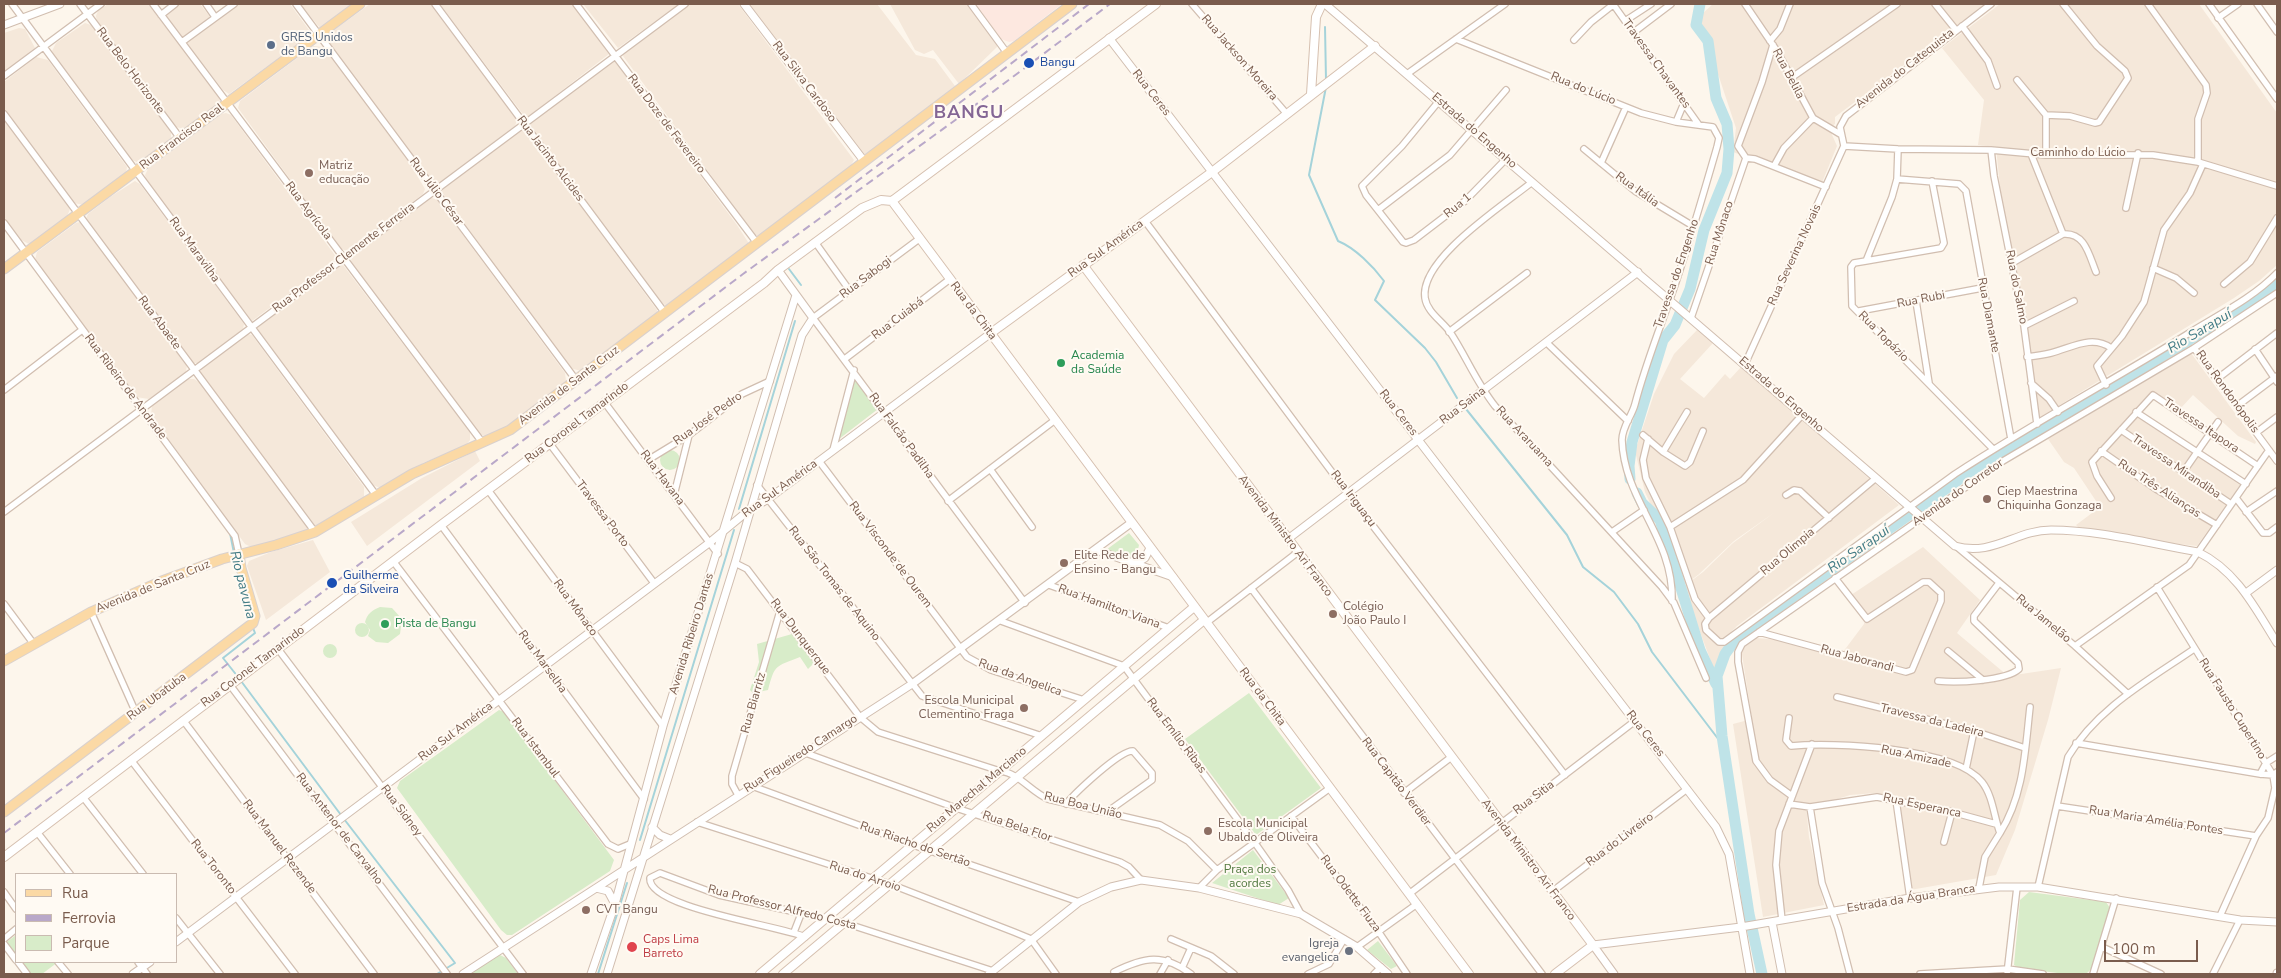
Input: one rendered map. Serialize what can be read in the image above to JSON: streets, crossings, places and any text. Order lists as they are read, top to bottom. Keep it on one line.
{"streets":{"main road":["Rua Francisco Real","Rua Sul América","Rua da Chita","Avenida de Santa Cruz","Rua Coronel Tamarindo","Avenida Ministro Ari Franco","Rua Ubatuba","Rua Marechal Marciano"],"street":["Rua Jackson Moreira","Travessa Chavantes","Avenida do Catequista","Rua Belo Horizonte","Rua Belila","Rua Silva Cardoso","Rua do Lúcio","Rua Ceres","Rua Doze de Fevereiro","Estrada do Engenho","Caminho do Lúcio","Rua Jacinto Alcides","Rua Itália","Rua Júlio César","Rua 1","Rua Agrícola","Rua Mônaco","Rua Maravilha","Rua Severina Novais","Rua Professor Clemente Ferreira","Travessa do Engenho","Rua Sabogi","Rua do Salmo","Rua Rubi","Rua Diamante","Rua Cuiabá","Rua Abaete","Rua Topázio","Rua Ribeiro de Andrade","Rua Rondonópolis","Rua Saina","Rua José Pedro","Travessa Itapora","Rua Falcão Padilha","Rua Araruama","Travessa Mirandiba","Rua Havana","Rua Três Alianças","Avenida do Corretor","Rua Iriguaçu","Travessa Porto","Rua Olimpia","Rua Visconde de Ourem","Rua São Tomas de Aquino","Rua Hamilton Viana","Rua Jamelão","Avenida Ribeiro Dantas","Rua Dunquerque","Rua Jaborandi","Rua Marselha","Rua da Angelica","Rua Biarritz","Rua Fausto Cupertino","Travessa da Ladeira","Rua Emílio Ribas","Rua Istambul","Rua Figueiredo Camargo","Rua Amizade","Rua Capitão Verdier","Rua Sitia","Rua Boa União","Rua Esperanca","Rua Sidney","Rua Maria Amélia Pontes","Rua Bela Flor","Rua Antenor de Carvalho","Rua do Livreiro","Rua Riacho do Sertão","Rua Manuel Rezende","Rua Toronto","Rua do Arroio","Rua Odette Fiuza","Estrada da Água Branca","Rua Professor Alfredo Costa"]},"crossings":[["Rua Jackson Moreira","Rua Sul América"],["Travessa Chavantes","Rua do Lúcio"],["Rua Belo Horizonte","Rua Francisco Real"],["Rua Silva Cardoso","Avenida de Santa Cruz"],["Rua do Lúcio","Travessa do Engenho"],["Rua Ceres","Rua Sul América"],["Rua Ceres","Rua Saina"],["Rua Ceres","Rua Coronel Tamarindo"],["Rua Ceres","Rua Sitia"],["Rua Ceres","Rua do Livreiro"],["Rua Ceres","Estrada da Água Branca"],["Rua Doze de Fevereiro","Rua Professor Clemente Ferreira"],["Rua Doze de Fevereiro","Avenida de Santa Cruz"],["Estrada do Engenho","Rua 1"],["Estrada do Engenho","Rua Mônaco"],["Estrada do Engenho","Rua Sul América"],["Estrada do Engenho","Rua Severina Novais"],["Estrada do Engenho","Travessa do Engenho"],["Estrada do Engenho","Rua Saina"],["Estrada do Engenho","Rua Araruama"],["Estrada do Engenho","Avenida do Corretor"],["Estrada do Engenho","Rua Olimpia"],["Estrada do Engenho","Rua Jamelão"],["Rua Francisco Real","Rua Júlio César"],["Rua Francisco Real","Rua Agrícola"],["Rua Francisco Real","Rua Maravilha"],["Rua Francisco Real","Rua Abaete"],["Rua Francisco Real","Rua Ribeiro de Andrade"],["Caminho do Lúcio","Rua Severina Novais"],["Caminho do Lúcio","Rua do Salmo"],["Caminho do Lúcio","Rua Topázio"],["Rua Jacinto Alcides","Rua Professor Clemente Ferreira"],["Rua Jacinto Alcides","Avenida de Santa Cruz"],["Rua Itália","Travessa do Engenho"],["Rua Júlio César","Rua Professor Clemente Ferreira"],["Rua Júlio César","Avenida de Santa Cruz"],["Rua Agrícola","Rua Professor Clemente Ferreira"],["Rua Agrícola","Avenida de Santa Cruz"],["Rua Mônaco","Rua Sul América"],["Rua Mônaco","Rua Coronel Tamarindo"],["Rua Mônaco","Avenida Ribeiro Dantas"],["Rua Sul América","Rua da Chita"],["Rua Sul América","Rua Falcão Padilha"],["Rua Sul América","Rua Havana"],["Rua Sul América","Rua Iriguaçu"],["Rua Sul América","Travessa Porto"],["Rua Sul América","Avenida Ministro Ari Franco"],["Rua Sul América","Rua Visconde de Ourem"],["Rua Sul América","Rua São Tomas de Aquino"],["Rua Sul América","Avenida Ribeiro Dantas"],["Rua Sul América","Rua Marselha"],["Rua Sul América","Rua Istambul"],["Rua Sul América","Rua Sidney"],["Rua Sul América","Rua Antenor de Carvalho"],["Rua Sul América","Rua Manuel Rezende"],["Rua Sul América","Rua Toronto"],["Rua Maravilha","Rua Professor Clemente Ferreira"],["Rua Maravilha","Avenida de Santa Cruz"],["Rua Professor Clemente Ferreira","Rua Abaete"],["Rua Professor Clemente Ferreira","Rua Ribeiro de Andrade"],["Travessa do Engenho","Rua Araruama"],["Rua Sabogi","Rua da Chita"],["Rua Sabogi","Rua Falcão Padilha"],["Rua Sabogi","Avenida Ribeiro Dantas"],["Rua do Salmo","Avenida do Corretor"],["Rua Rubi","Rua Diamante"],["Rua Rubi","Rua Topázio"],["Rua da Chita","Rua Cuiabá"],["Rua da Chita","Rua Coronel Tamarindo"],["Rua da Chita","Rua Figueiredo Camargo"],["Rua da Chita","Rua Marechal Marciano"],["Rua da Chita","Rua Sitia"],["Rua Diamante","Avenida do Corretor"],["Rua Cuiabá","Rua Falcão Padilha"],["Rua Abaete","Avenida de Santa Cruz"],["Rua Topázio","Avenida do Corretor"],["Avenida de Santa Cruz","Rua Ribeiro de Andrade"],["Avenida de Santa Cruz","Rua Ubatuba"],["Rua Ribeiro de Andrade","Rua Ubatuba"],["Rua Rondonópolis","Avenida do Corretor"],["Rua Saina","Rua Araruama"],["Rua Saina","Rua Iriguaçu"],["Rua Saina","Avenida Ministro Ari Franco"],["Rua José Pedro","Rua Havana"],["Rua José Pedro","Avenida Ribeiro Dantas"],["Rua Coronel Tamarindo","Rua Falcão Padilha"],["Rua Coronel Tamarindo","Rua Havana"],["Rua Coronel Tamarindo","Travessa Porto"],["Rua Coronel Tamarindo","Rua Marselha"],["Rua Coronel Tamarindo","Rua Istambul"],["Rua Coronel Tamarindo","Rua Sidney"],["Rua Coronel Tamarindo","Rua Antenor de Carvalho"],["Rua Coronel Tamarindo","Rua Manuel Rezende"],["Rua Coronel Tamarindo","Rua Toronto"],["Travessa Itapora","Travessa Mirandiba"],["Travessa Itapora","Rua Três Alianças"],["Rua Falcão Padilha","Avenida Ribeiro Dantas"],["Rua Falcão Padilha","Rua Figueiredo Camargo"],["Rua Havana","Avenida Ribeiro Dantas"],["Avenida do Corretor","Rua Olimpia"],["Avenida do Corretor","Rua Jaborandi"],["Rua Iriguaçu","Rua Sitia"],["Avenida Ministro Ari Franco","Rua Sitia"],["Avenida Ministro Ari Franco","Rua do Livreiro"],["Avenida Ministro Ari Franco","Estrada da Água Branca"],["Rua Visconde de Ourem","Rua da Angelica"],["Rua Visconde de Ourem","Rua Figueiredo Camargo"],["Rua São Tomas de Aquino","Avenida Ribeiro Dantas"],["Rua São Tomas de Aquino","Rua Figueiredo Camargo"],["Rua Hamilton Viana","Rua Figueiredo Camargo"],["Rua Hamilton Viana","Rua Marechal Marciano"],["Avenida Ribeiro Dantas","Rua Dunquerque"],["Avenida Ribeiro Dantas","Rua Marselha"],["Avenida Ribeiro Dantas","Rua Istambul"],["Avenida Ribeiro Dantas","Rua Figueiredo Camargo"],["Rua Dunquerque","Rua Biarritz"],["Rua Dunquerque","Rua Figueiredo Camargo"],["Rua Dunquerque","Rua Boa União"],["Rua da Angelica","Rua Figueiredo Camargo"],["Rua da Angelica","Rua Marechal Marciano"],["Rua Biarritz","Rua Figueiredo Camargo"],["Rua Fausto Cupertino","Rua Maria Amélia Pontes"],["Rua Fausto Cupertino","Estrada da Água Branca"],["Rua Emílio Ribas","Rua Marechal Marciano"],["Rua Figueiredo Camargo","Rua Boa União"],["Rua Figueiredo Camargo","Rua Sidney"],["Rua Figueiredo Camargo","Rua Bela Flor"],["Rua Figueiredo Camargo","Rua Riacho do Sertão"],["Rua Figueiredo Camargo","Rua do Arroio"],["Rua Amizade","Rua Esperanca"],["Rua Capitão Verdier","Rua Sitia"],["Rua Marechal Marciano","Rua Boa União"],["Rua Marechal Marciano","Rua Bela Flor"],["Rua Marechal Marciano","Rua Riacho do Sertão"],["Rua Marechal Marciano","Rua do Arroio"],["Rua Marechal Marciano","Rua Professor Alfredo Costa"]],"districts":["BANGU"],"water":["Rio Sarapuí","Rio pavuna"],"parks":["Praça dos acordes"],"places":["GRES Unidos de Bangu","Bangu","Matriz educação","Academia da Saúde","Ciep Maestrina Chiquinha Gonzaga","Elite Rede de Ensino - Bangu","Guilherme da Silveira","Colégio João Paulo I","Pista de Bangu","Escola Municipal Clementino Fraga","Escola Municipal Ubaldo de Oliveira","CVT Bangu","Caps Lima Barreto","Igreja evangelica"],"legend":["Rua","Ferrovia","Parque"],"scale_bar":"100 m"}
